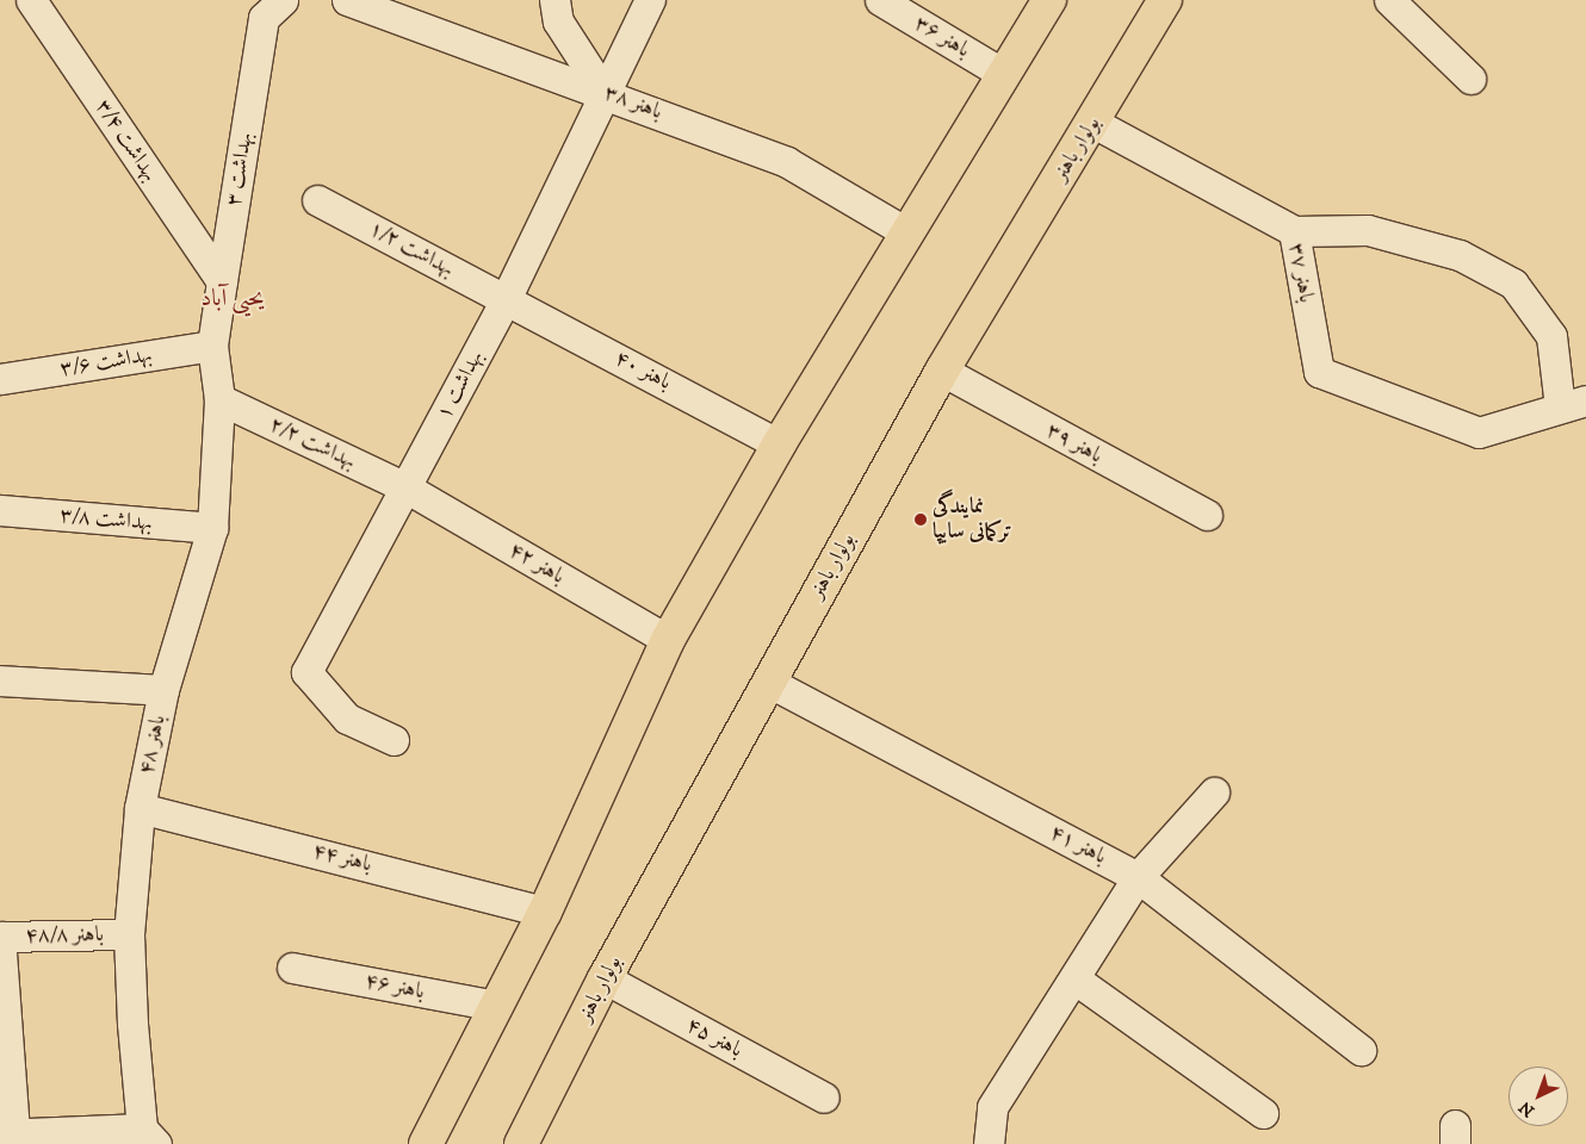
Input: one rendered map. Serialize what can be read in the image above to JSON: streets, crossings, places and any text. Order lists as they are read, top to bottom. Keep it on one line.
{"streets":{"main road":["بولوار باهنر"],"street":["باهنر ۳۶","باهنر ۳۸","بهداشت ۳/۴","بهداشت ۳","بهداشت ۱/۲","باهنر ۳۷","بهداشت ۳/۶","باهنر ۴۰","بهداشت ۱","بهداشت ۲/۲","باهنر ۳۹","بهداشت ۳/۸","باهنر ۴۲","باهنر ۴۸","باهنر ۴۱","باهنر ۴۴","باهنر ۴۸/۸","باهنر ۴۶","باهنر ۴۵"]},"crossings":[["باهنر ۳۸","بهداشت ۱"],["بهداشت ۳/۴","بهداشت ۳"],["بولوار باهنر","باهنر ۳۷"],["بولوار باهنر","باهنر ۳۹"],["بولوار باهنر","باهنر ۴۱"],["بولوار باهنر","باهنر ۴۵"],["بهداشت ۳","بهداشت ۳/۶"],["بهداشت ۳","باهنر ۴۸"],["بهداشت ۱/۲","باهنر ۴۰"],["بهداشت ۱/۲","بهداشت ۱"],["بهداشت ۳/۶","باهنر ۴۸"],["باهنر ۴۰","بهداشت ۱"],["بهداشت ۱","بهداشت ۲/۲"],["بهداشت ۱","باهنر ۴۲"],["بهداشت ۲/۲","باهنر ۴۲"],["بهداشت ۲/۲","باهنر ۴۸"],["بهداشت ۳/۸","باهنر ۴۸"],["باهنر ۴۸","باهنر ۴۴"],["باهنر ۴۸","باهنر ۴۸/۸"]],"districts":["یحیی آباد"],"places":["نمایندگی ترکمانی سایپا"],"north":"bottom left"}
